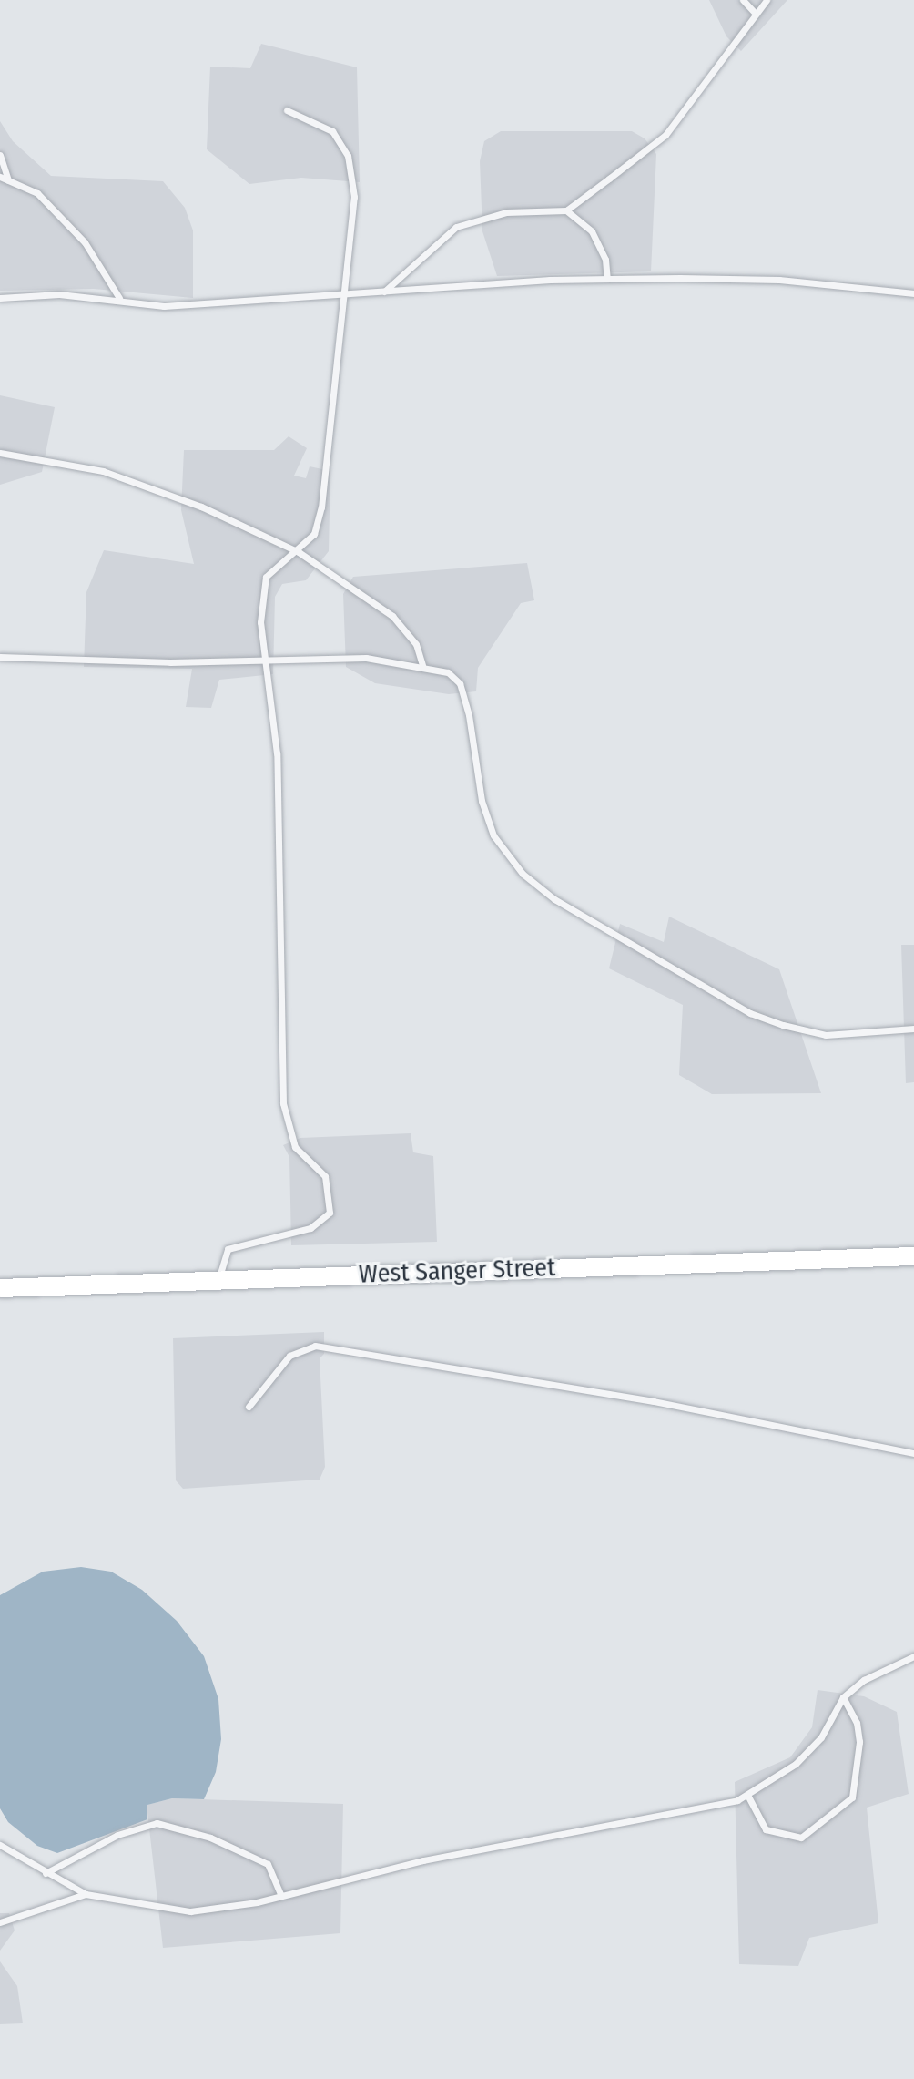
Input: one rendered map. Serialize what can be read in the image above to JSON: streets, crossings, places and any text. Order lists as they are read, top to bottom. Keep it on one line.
{"streets":{"main road":["West Sanger Street"]}}
